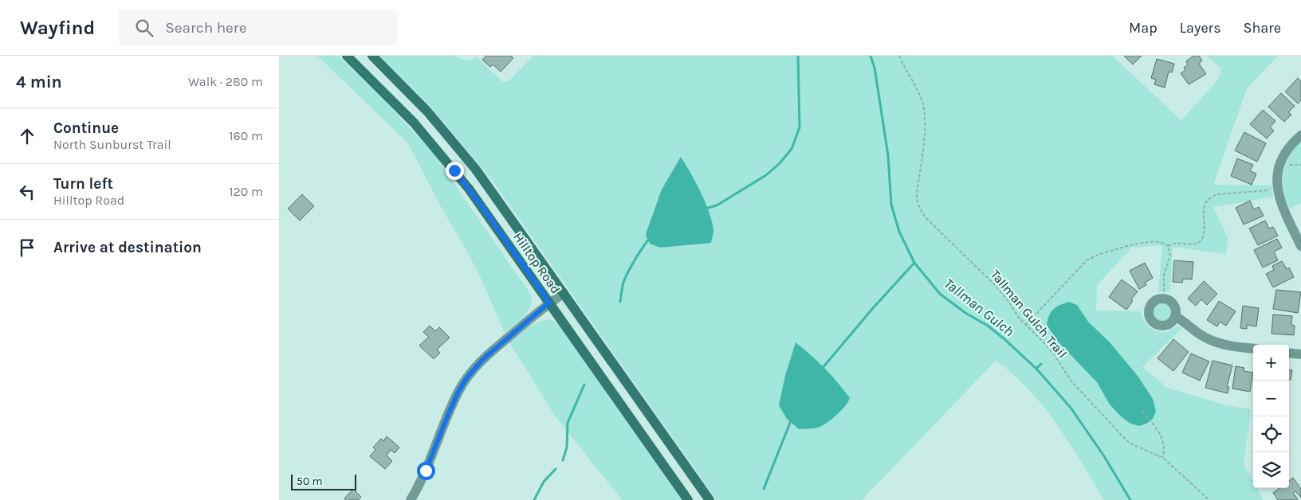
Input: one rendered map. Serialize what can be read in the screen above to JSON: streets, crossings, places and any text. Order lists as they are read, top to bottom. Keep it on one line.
{"streets":{"main road":["Hilltop Road"],"path":["Tallman Gulch Trail"]},"water":["Tallman Gulch"],"scale_bar":"50 m","page":{"header":"Wayfind","search":"Search here","nav":["Map","Layers","Share"],"heading":["4 min","Walk · 280 m"],"list":[["Continue","North Sunburst Trail","160 m"],["Turn left","Hilltop Road","120 m"],"Arrive at destination"],"map_buttons":["+","−"],"scale":"50 m"}}
